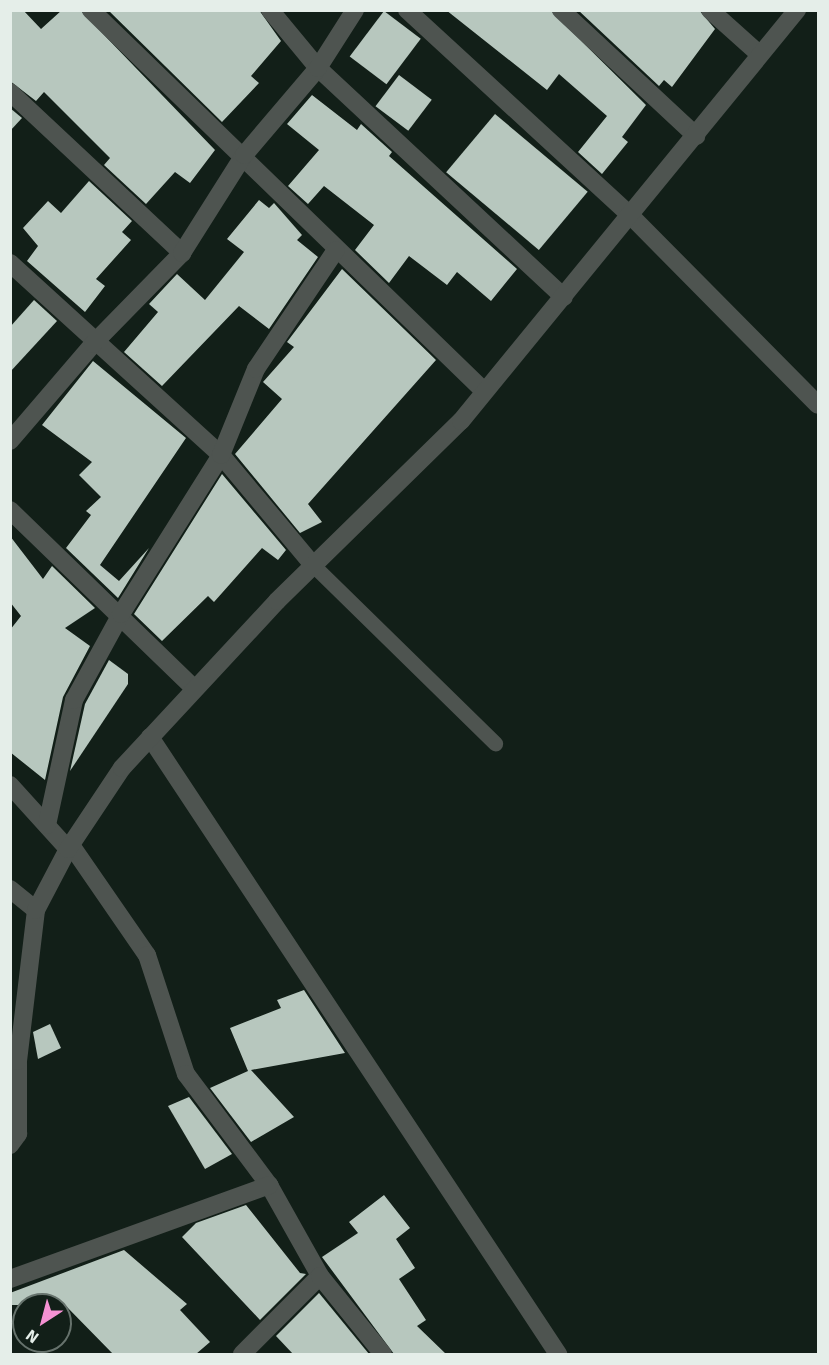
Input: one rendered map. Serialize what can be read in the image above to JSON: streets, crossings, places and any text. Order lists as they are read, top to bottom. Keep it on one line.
{"north":"bottom left"}
